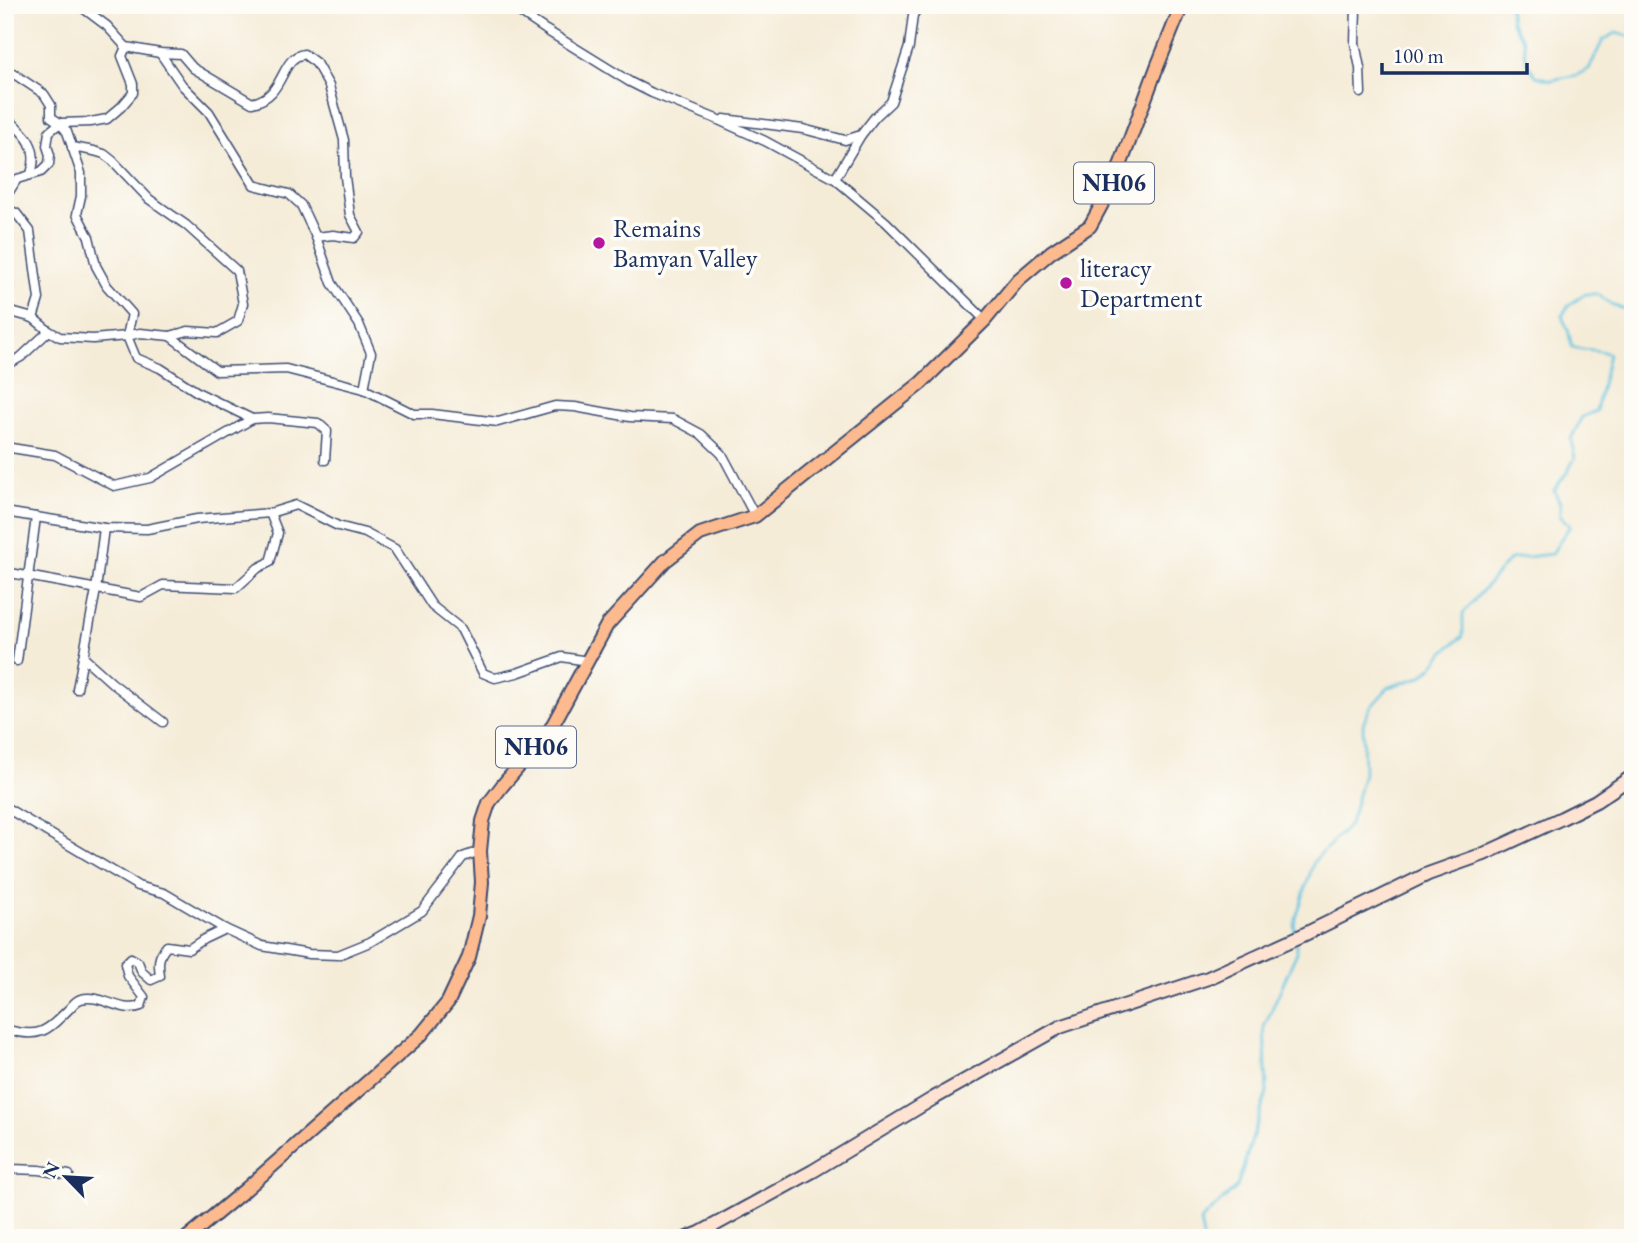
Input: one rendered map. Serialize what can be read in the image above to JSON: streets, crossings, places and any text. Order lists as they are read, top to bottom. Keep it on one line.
{"streets":{"main road":["NH06"]},"places":["Remains Bamyan Valley","literacy Department"],"scale_bar":"100 m","north":"top left"}
